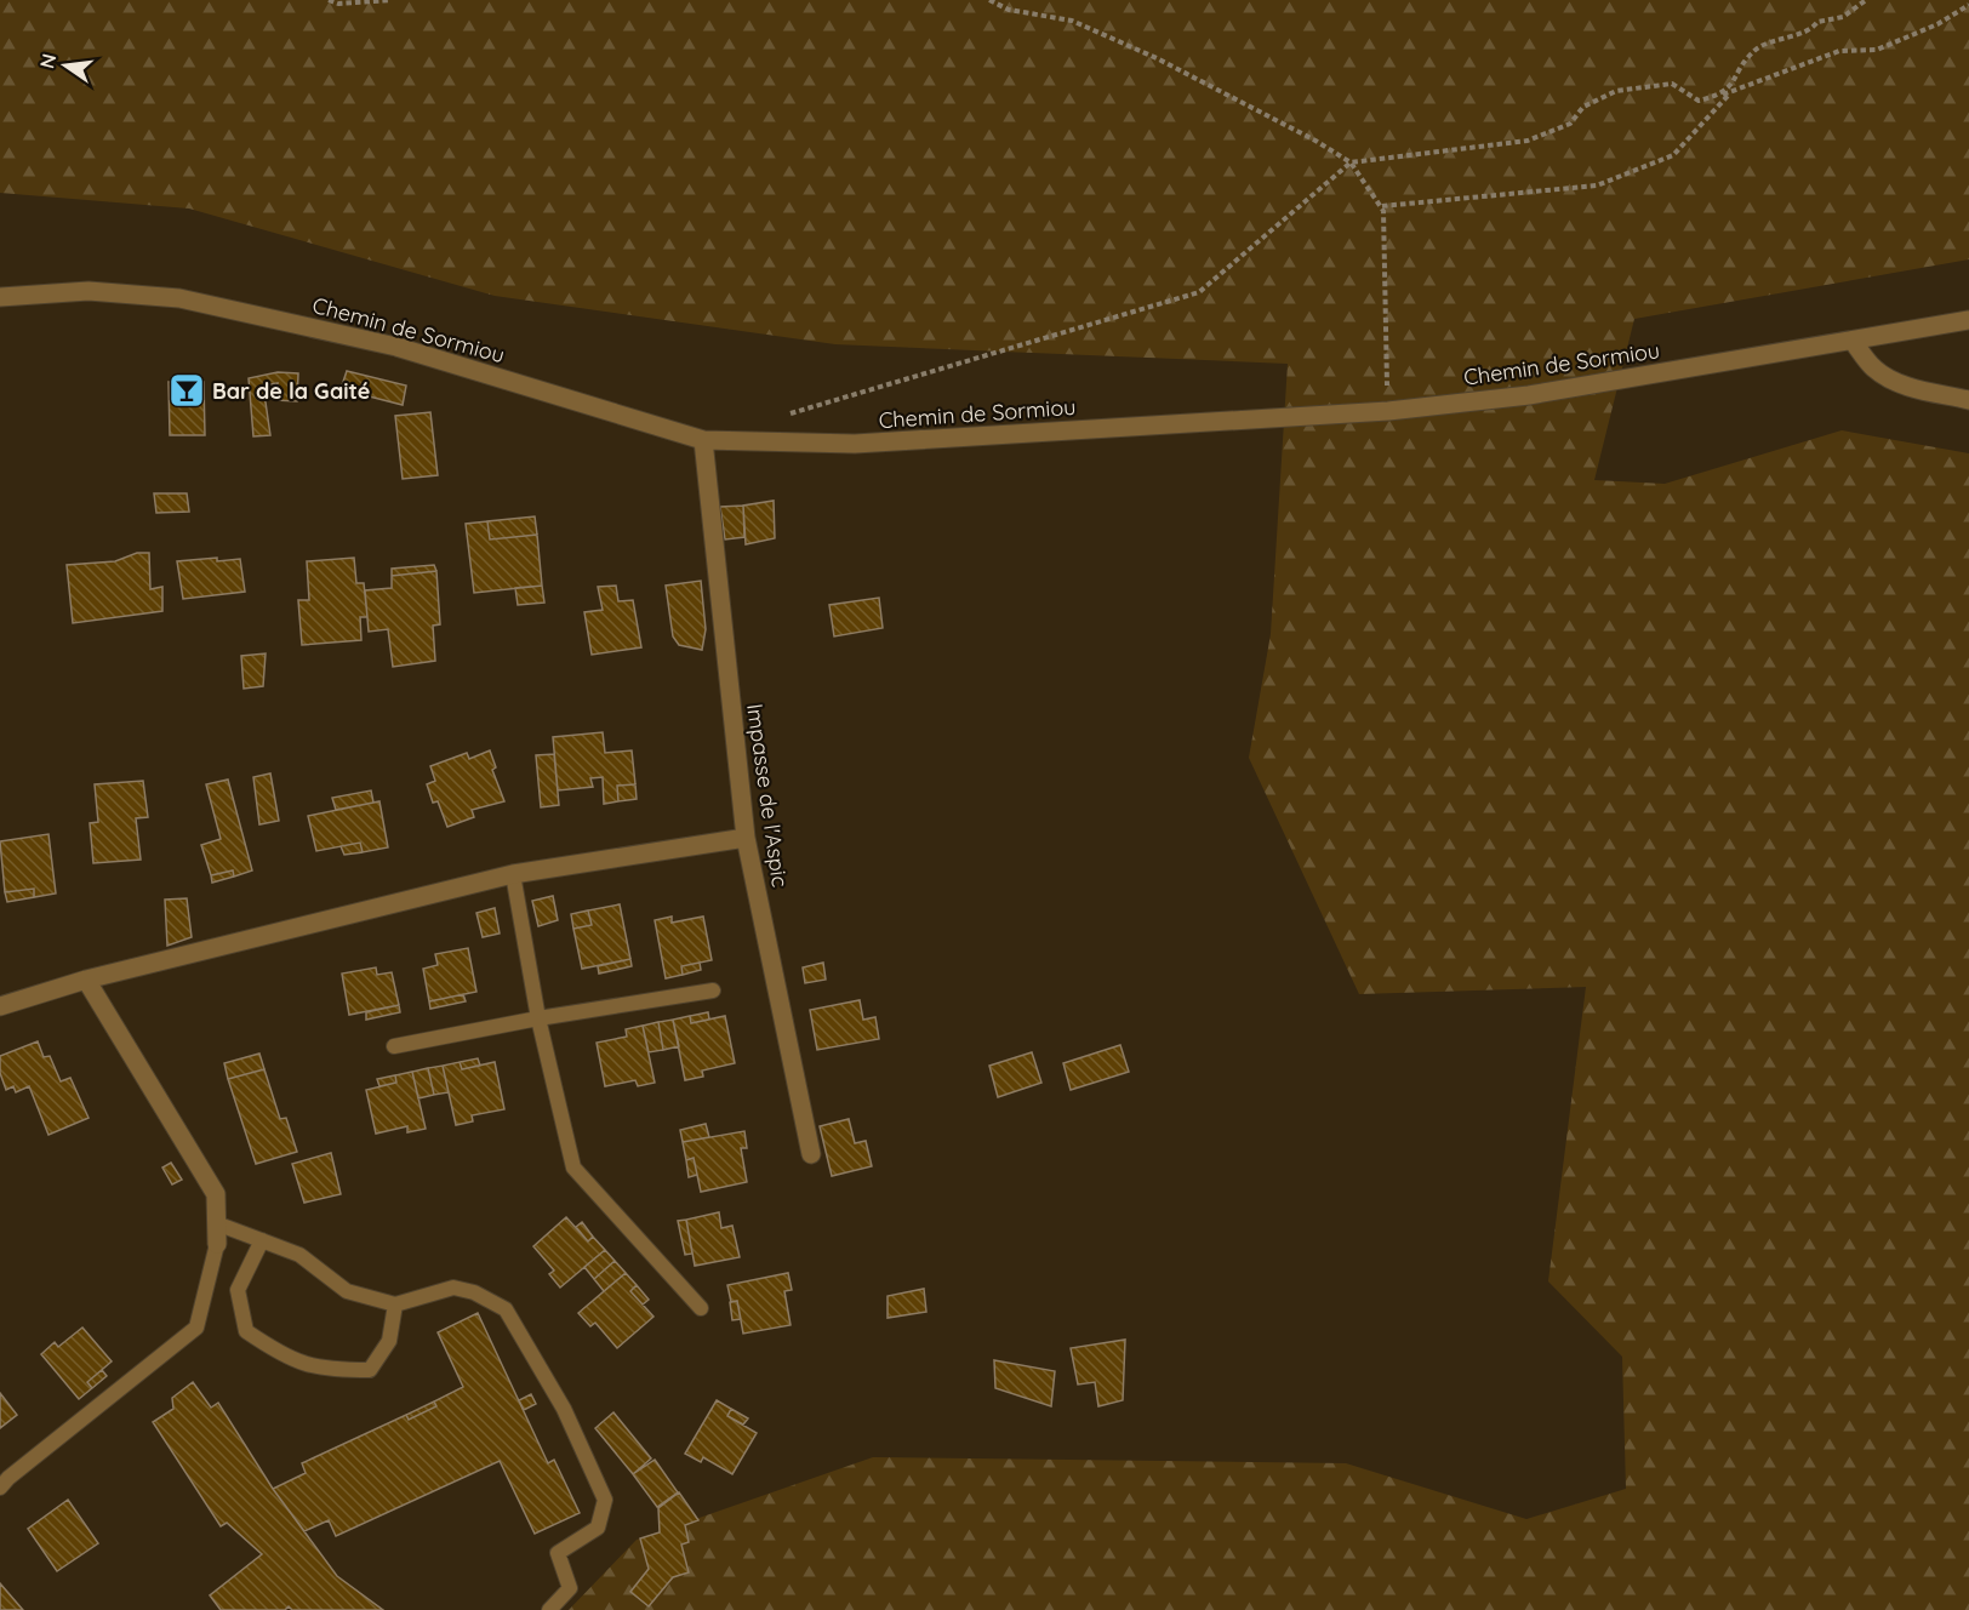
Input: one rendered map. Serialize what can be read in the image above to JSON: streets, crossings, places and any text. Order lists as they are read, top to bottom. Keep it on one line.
{"streets":{"street":["Chemin de Sormiou","Impasse de l'Aspic"]},"crossings":[["Chemin de Sormiou","Impasse de l'Aspic"]],"places":{"bar":["Bar de la Gaité"]},"north":"left"}
